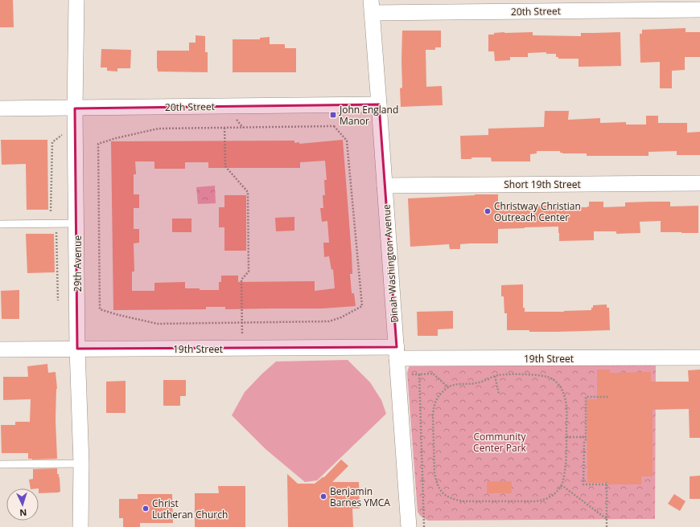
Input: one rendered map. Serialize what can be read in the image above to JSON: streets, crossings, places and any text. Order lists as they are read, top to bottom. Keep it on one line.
{"streets":{"street":["20th Street","Short 19th Street","29th Avenue","Dinah Washington Avenue","19th Street"]},"crossings":[["20th Street","29th Avenue"],["20th Street","Dinah Washington Avenue"],["Short 19th Street","Dinah Washington Avenue"],["29th Avenue","19th Street"],["Dinah Washington Avenue","19th Street"]],"parks":["Community Center Park"],"places":{"transit":["John England Manor"],"other":["Christway Christian Outreach Center","Benjamin Barnes YMCA","Christ Lutheran Church"]},"north":"bottom"}
